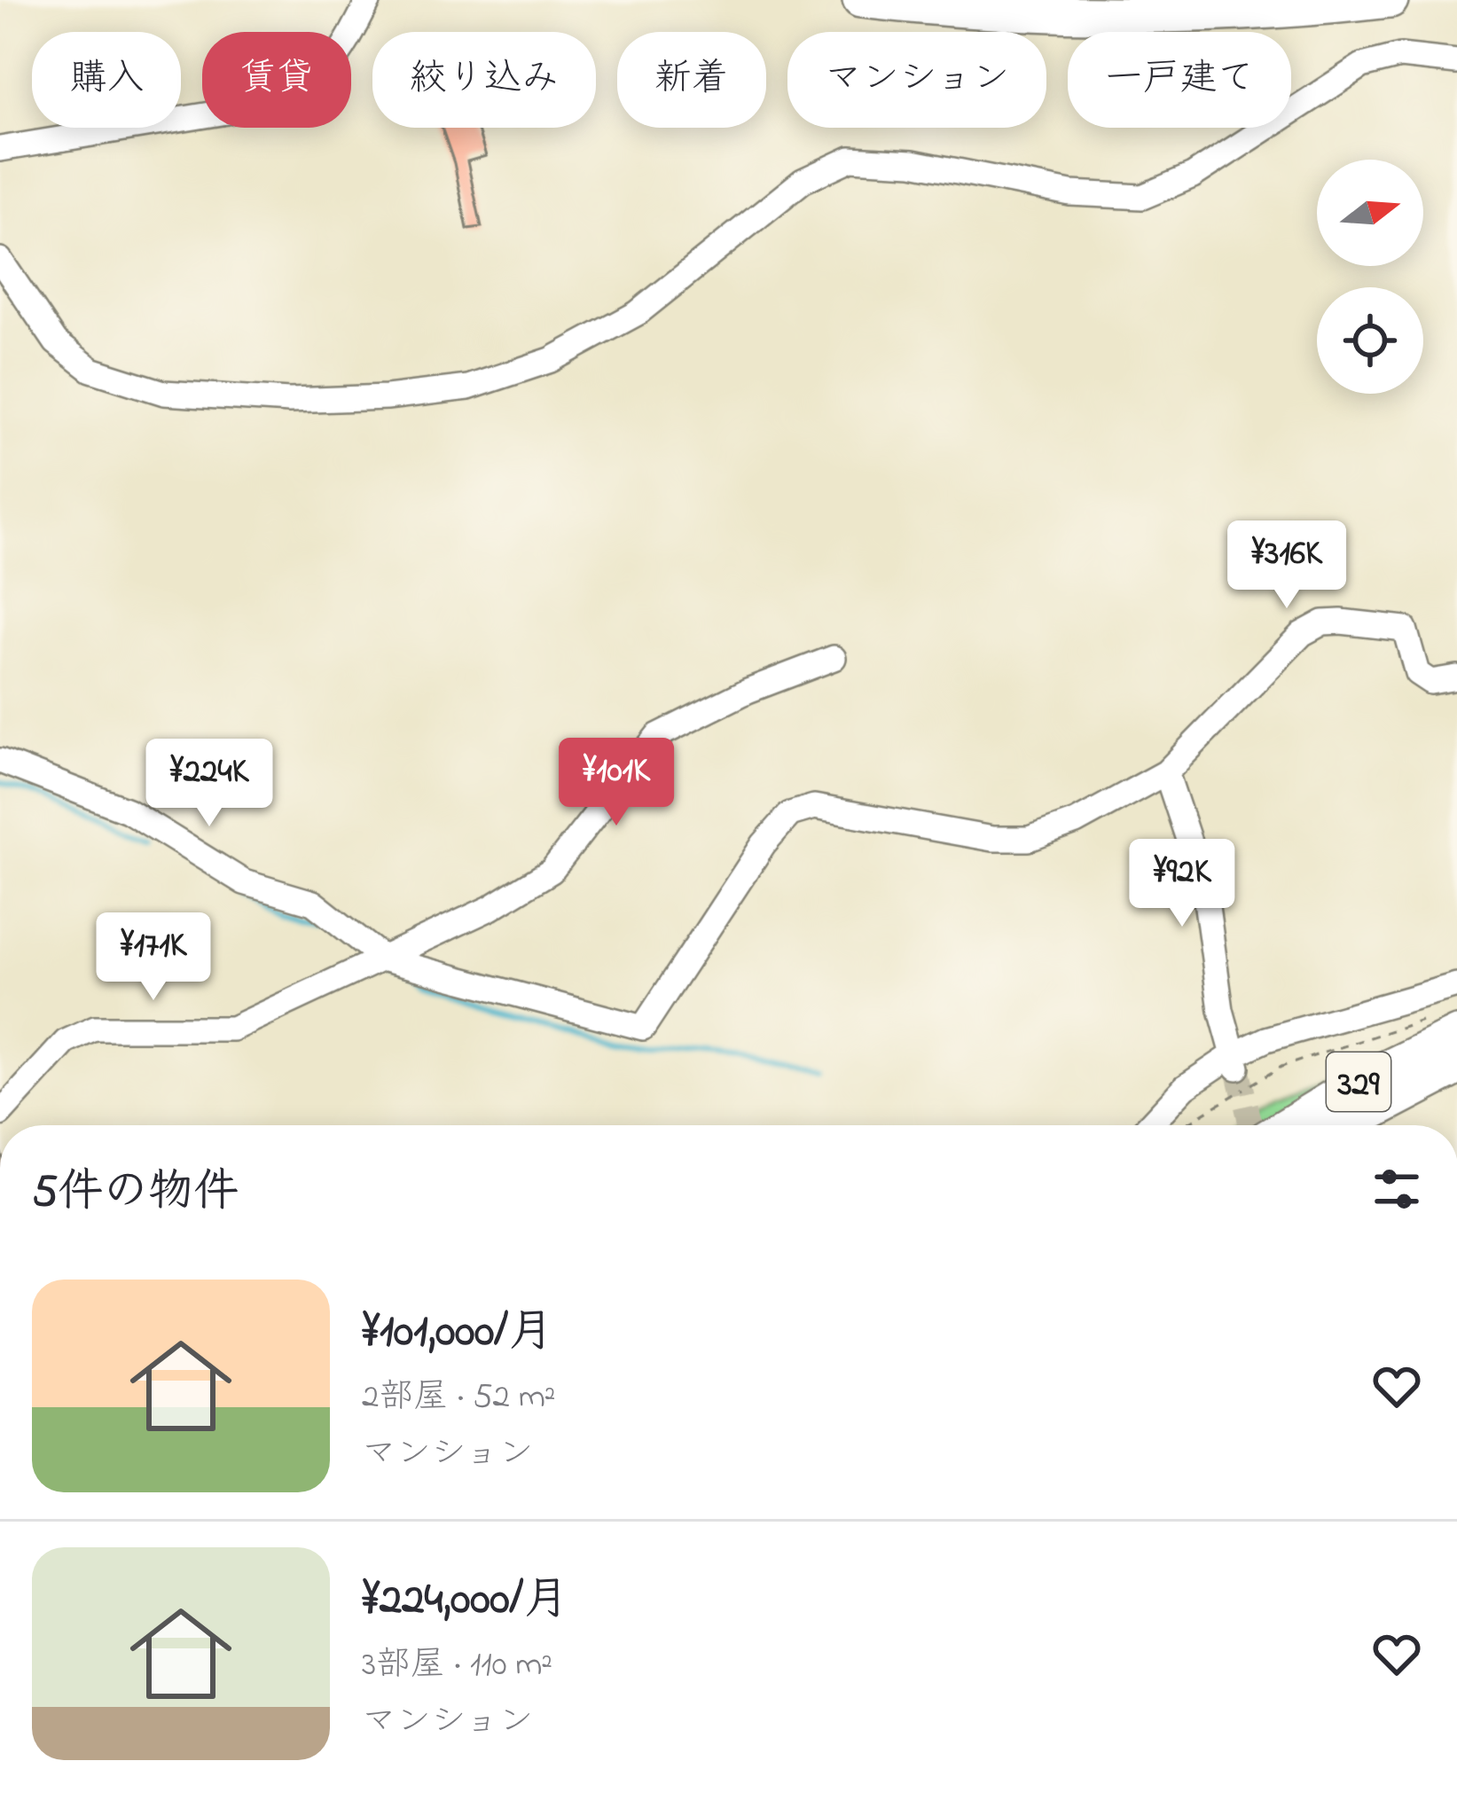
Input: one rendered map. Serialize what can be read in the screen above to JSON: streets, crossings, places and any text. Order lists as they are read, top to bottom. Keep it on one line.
{"streets":{"highway":["329"]},"north":"right","page":{"chip":["購入","賃貸","絞り込み","新着","マンション","一戸建て"],"price":["¥316K","¥101K","¥224K","¥92K","¥171K"],"heading":"5件の物件","list":[{"name":"¥101,000/月","note":"2部屋 · 52 m² · マンション"},{"name":"¥224,000/月","note":"3部屋 · 110 m² · マンション"}]}}
